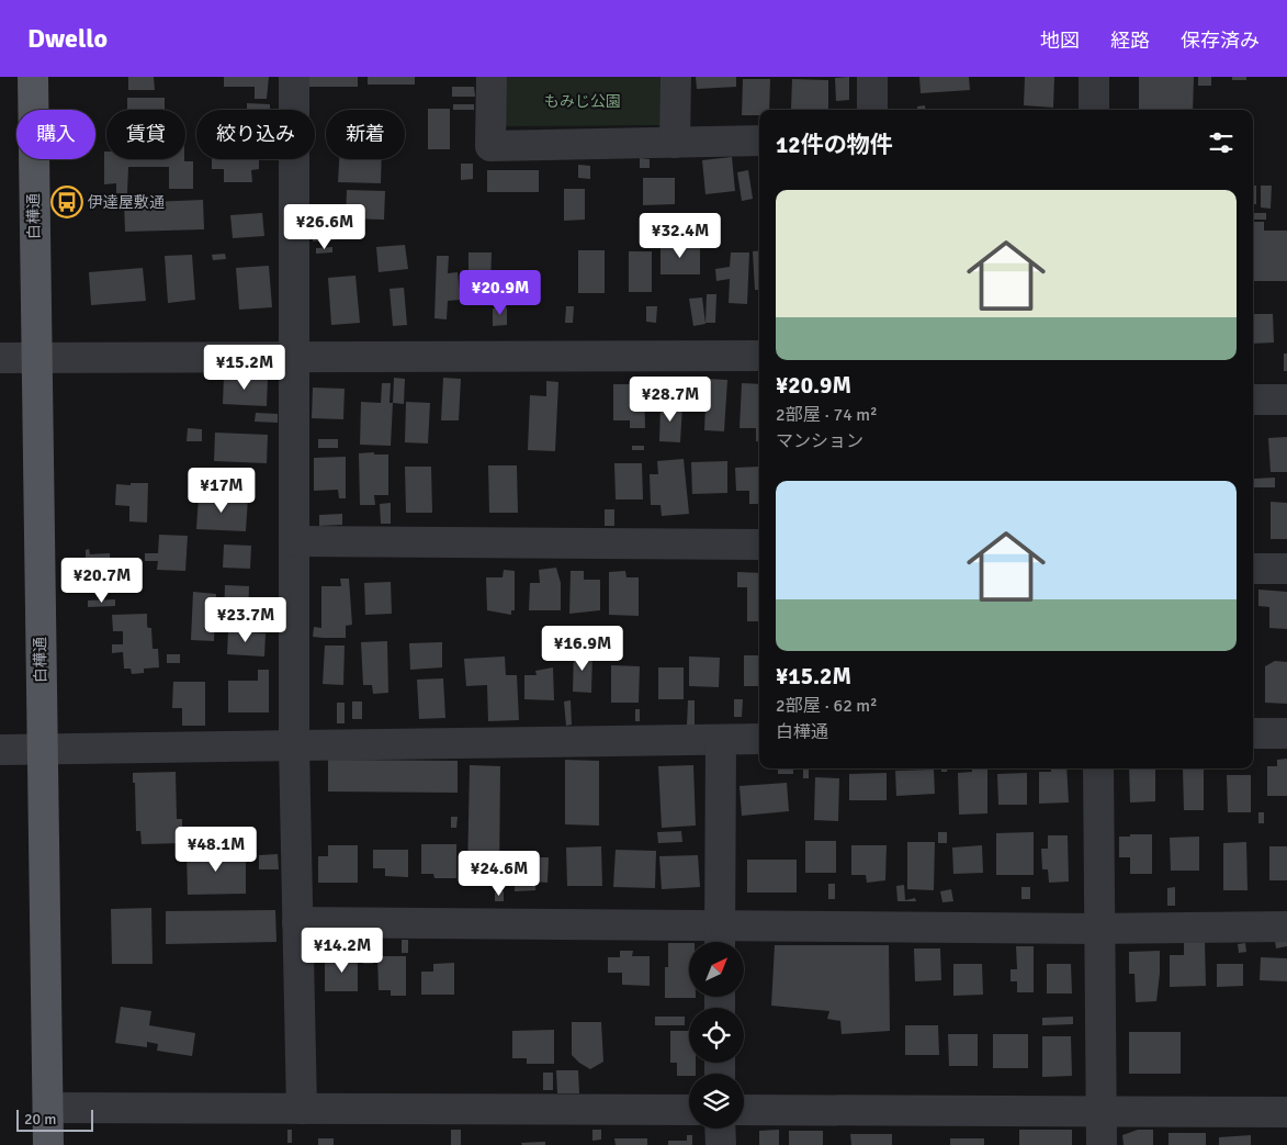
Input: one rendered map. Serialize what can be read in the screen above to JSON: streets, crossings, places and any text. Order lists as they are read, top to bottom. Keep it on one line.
{"streets":{"main road":["白樺通"]},"parks":["もみじ公園"],"places":{"bus stop":["伊達屋敷通"]},"scale_bar":"20 m","north":"top right","page":{"header":"Dwello","nav":["地図","経路","保存済み"],"chip":["購入","賃貸","絞り込み","新着"],"heading":"12件の物件","list":[{"name":"¥20.9M","note":"2部屋 · 74 m² · マンション"},{"name":"¥15.2M","note":"2部屋 · 62 m² · 白樺通"}],"price":["¥26.6M","¥32.4M","¥20.9M","¥15.2M","¥28.7M","¥17M","¥20.7M","¥23.7M","¥16.9M","¥48.1M","¥24.6M","¥14.2M"],"scale":"20 m"}}
